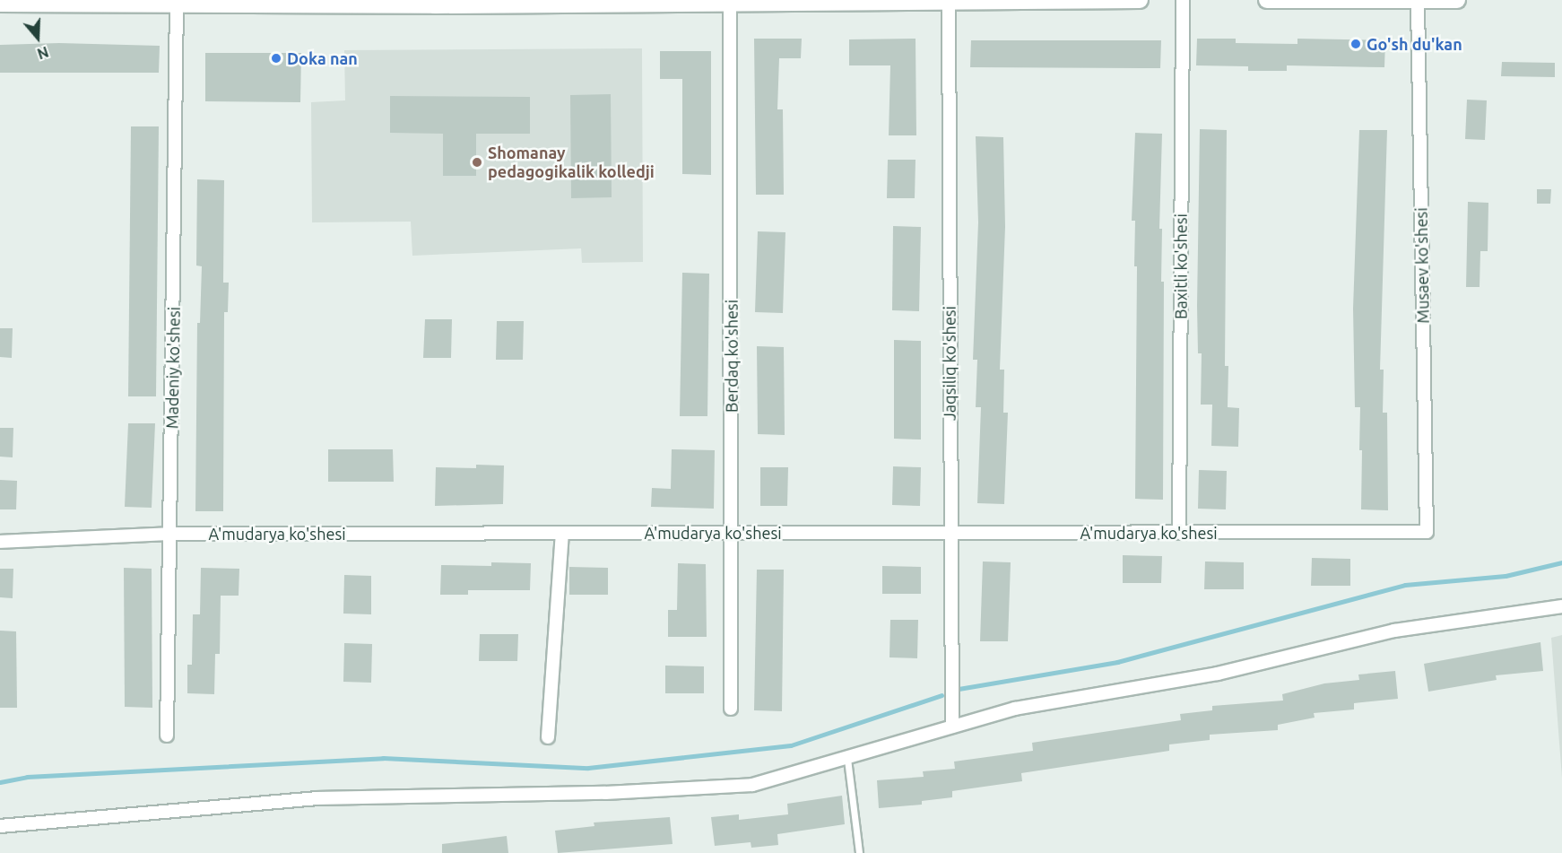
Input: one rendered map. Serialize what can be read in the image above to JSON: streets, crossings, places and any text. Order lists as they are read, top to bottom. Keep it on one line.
{"streets":{"street":["Musaev ko'shesi","Baxitli ko'shesi","Berdaq ko'shesi","Jaqsiliq ko'shesi","Madeniy ko'shesi","A'mudarya ko'shesi"]},"crossings":[["Musaev ko'shesi","A'mudarya ko'shesi"],["Baxitli ko'shesi","A'mudarya ko'shesi"],["Berdaq ko'shesi","A'mudarya ko'shesi"],["Jaqsiliq ko'shesi","A'mudarya ko'shesi"],["Madeniy ko'shesi","A'mudarya ko'shesi"]],"places":["Go'sh du'kan","Doka nan","Shomanay pedagogikalik kolledji"],"north":"bottom"}
